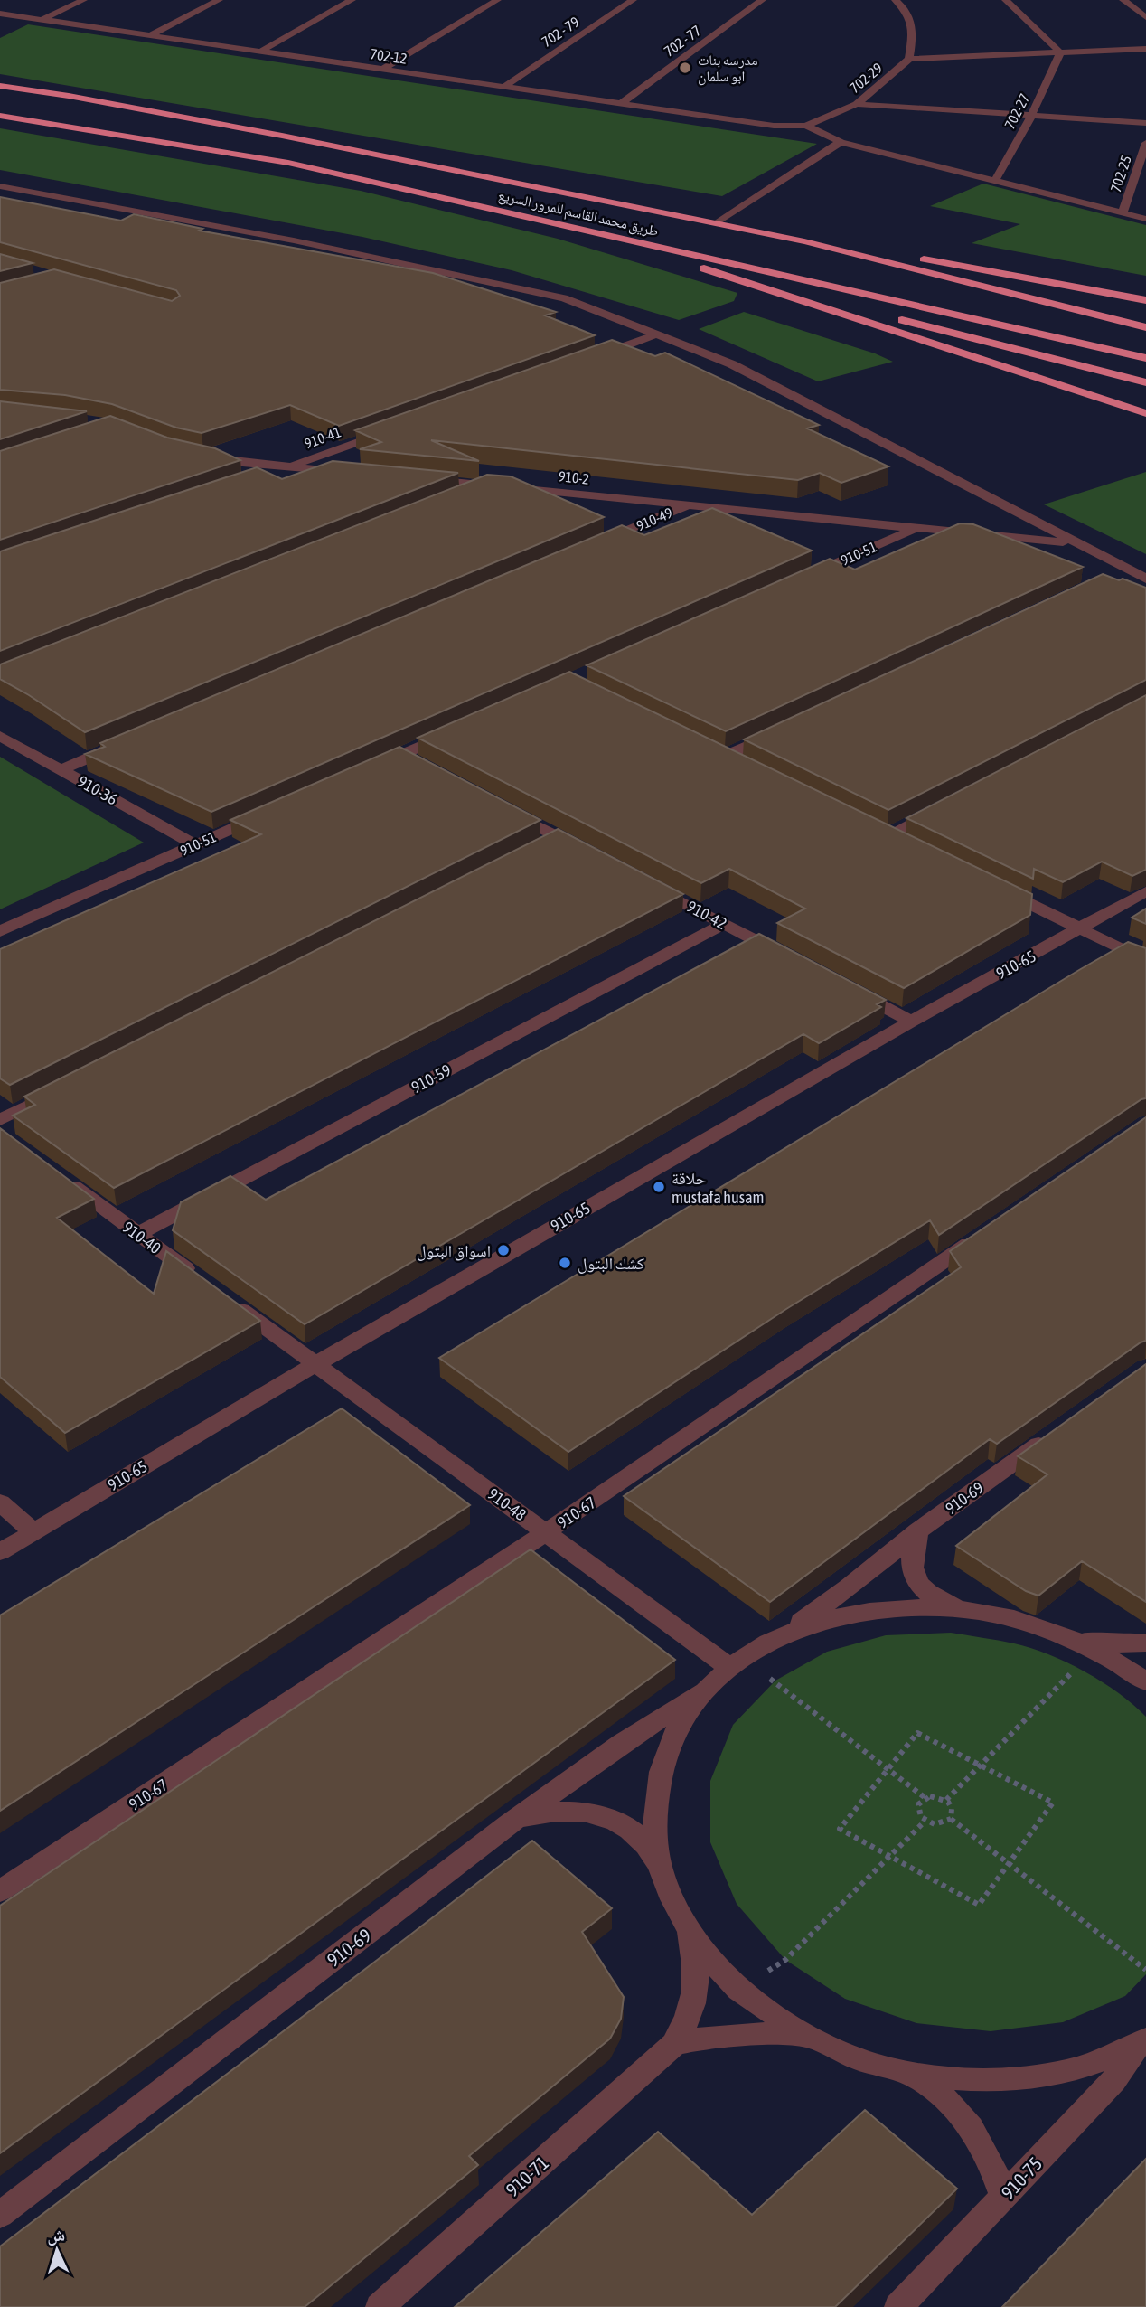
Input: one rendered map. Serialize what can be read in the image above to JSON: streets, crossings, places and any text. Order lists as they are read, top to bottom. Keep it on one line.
{"streets":{"highway":["طريق محمد القاسم للمرور السريع"],"street":["702 - 79","702 - 77","702-12","702-29","702-27","702-25","910-41","910-2","910-49","910-51","910-36","910-42","910-65","910-59","910-40","910-69","910-48","910-67","910-71","910-75"]},"crossings":[["702 - 79","702-12"],["702 - 77","702-12"],["702-12","702-29"],["910-2","910-49"],["910-2","910-51"],["910-51","910-36"],["910-42","910-59"],["910-65","910-48"],["910-59","910-40"],["910-48","910-67"]],"places":["مدرسه بنات ابو سلمان","حلاقة mustafa husam","اسواق البتول","كشك البتول"],"north":"top"}
